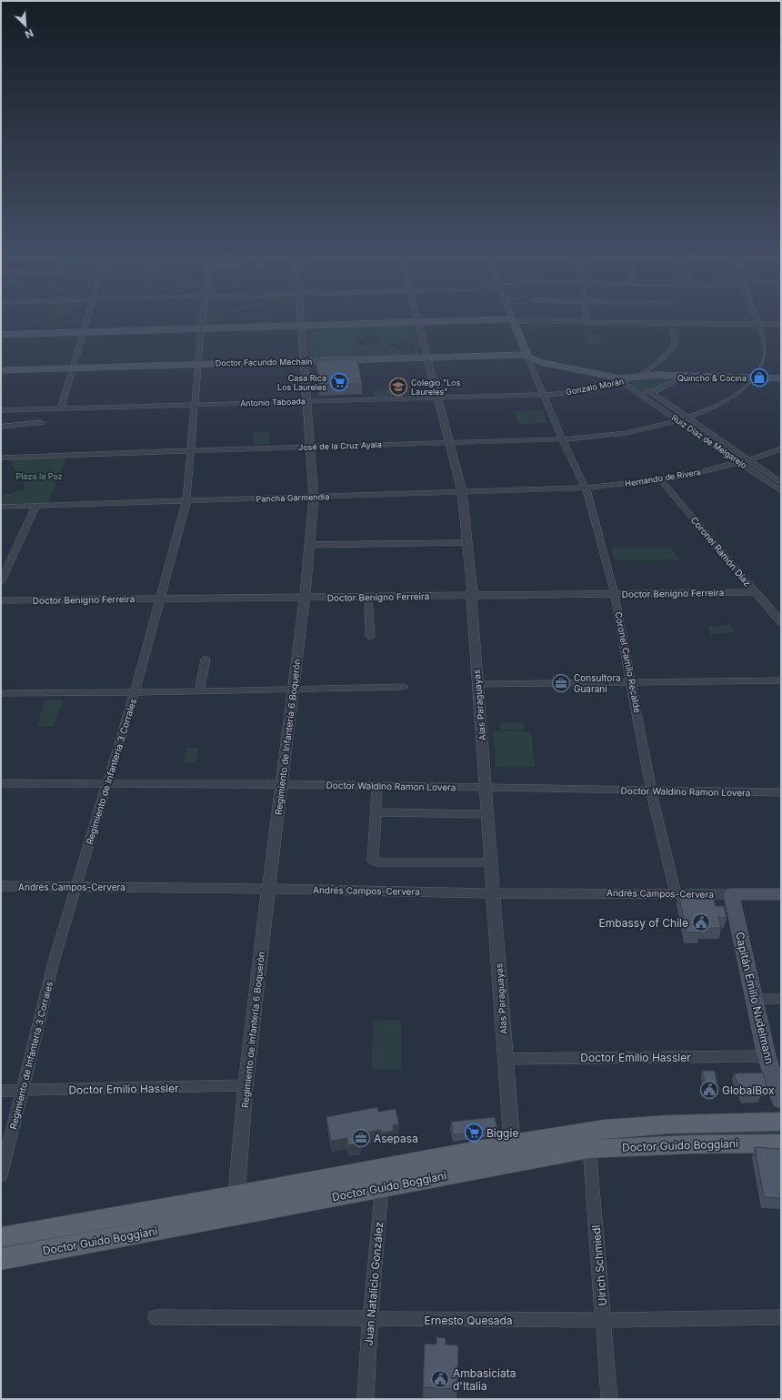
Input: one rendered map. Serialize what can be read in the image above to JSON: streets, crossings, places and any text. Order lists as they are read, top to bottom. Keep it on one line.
{"streets":{"main road":["Doctor Facundo Machaín","Coronel Camilo Recalde","Capitán Emilio Nudelmann","Doctor Guido Boggiani"],"street":["Gonzalo Morán","Antonio Taboada","Ruiz Díaz de Melgarejo","José de la Cruz Ayala","Hernando de Rivera","Pancha Garmendia","Coronel Ramón Díaz","Doctor Benigno Ferreira","Alas Paraguayas","Regimiento de Infantería 6 Boquerón","Regimiento de Infantería 3 Corrales","Doctor Waldino Ramon Lovera","Andrés Campos-Cervera","Doctor Emilio Hassler","Ulrich Schmiedl","Juan Natalicio González","Ernesto Quesada"]},"crossings":[["Doctor Facundo Machaín","Gonzalo Morán"],["Doctor Facundo Machaín","Ruiz Díaz de Melgarejo"],["Doctor Facundo Machaín","José de la Cruz Ayala"],["Doctor Facundo Machaín","Coronel Camilo Recalde"],["Doctor Facundo Machaín","Alas Paraguayas"],["Doctor Facundo Machaín","Regimiento de Infantería 6 Boquerón"],["Doctor Facundo Machaín","Regimiento de Infantería 3 Corrales"],["Gonzalo Morán","Antonio Taboada"],["Gonzalo Morán","Ruiz Díaz de Melgarejo"],["Gonzalo Morán","Coronel Camilo Recalde"],["Antonio Taboada","Coronel Camilo Recalde"],["Antonio Taboada","Alas Paraguayas"],["Antonio Taboada","Regimiento de Infantería 6 Boquerón"],["Antonio Taboada","Regimiento de Infantería 3 Corrales"],["Ruiz Díaz de Melgarejo","José de la Cruz Ayala"],["Ruiz Díaz de Melgarejo","Hernando de Rivera"],["José de la Cruz Ayala","Coronel Camilo Recalde"],["José de la Cruz Ayala","Alas Paraguayas"],["José de la Cruz Ayala","Regimiento de Infantería 6 Boquerón"],["José de la Cruz Ayala","Regimiento de Infantería 3 Corrales"],["Hernando de Rivera","Pancha Garmendia"],["Hernando de Rivera","Coronel Ramón Díaz"],["Hernando de Rivera","Coronel Camilo Recalde"],["Pancha Garmendia","Coronel Camilo Recalde"],["Pancha Garmendia","Alas Paraguayas"],["Pancha Garmendia","Regimiento de Infantería 6 Boquerón"],["Pancha Garmendia","Regimiento de Infantería 3 Corrales"],["Coronel Ramón Díaz","Doctor Benigno Ferreira"],["Doctor Benigno Ferreira","Coronel Camilo Recalde"],["Doctor Benigno Ferreira","Alas Paraguayas"],["Doctor Benigno Ferreira","Regimiento de Infantería 6 Boquerón"],["Doctor Benigno Ferreira","Regimiento de Infantería 3 Corrales"],["Coronel Camilo Recalde","Doctor Waldino Ramon Lovera"],["Coronel Camilo Recalde","Andrés Campos-Cervera"],["Alas Paraguayas","Doctor Waldino Ramon Lovera"],["Alas Paraguayas","Andrés Campos-Cervera"],["Alas Paraguayas","Doctor Emilio Hassler"],["Alas Paraguayas","Doctor Guido Boggiani"],["Regimiento de Infantería 6 Boquerón","Doctor Waldino Ramon Lovera"],["Regimiento de Infantería 6 Boquerón","Andrés Campos-Cervera"],["Regimiento de Infantería 6 Boquerón","Doctor Emilio Hassler"],["Regimiento de Infantería 6 Boquerón","Doctor Guido Boggiani"],["Regimiento de Infantería 3 Corrales","Doctor Waldino Ramon Lovera"],["Regimiento de Infantería 3 Corrales","Andrés Campos-Cervera"],["Regimiento de Infantería 3 Corrales","Doctor Emilio Hassler"],["Andrés Campos-Cervera","Capitán Emilio Nudelmann"],["Capitán Emilio Nudelmann","Doctor Emilio Hassler"],["Doctor Guido Boggiani","Ulrich Schmiedl"],["Doctor Guido Boggiani","Juan Natalicio González"],["Ulrich Schmiedl","Ernesto Quesada"],["Juan Natalicio González","Ernesto Quesada"]],"parks":["Plaza la Paz"],"places":{"shop":["Quincho & Cocina"],"supermarket":["Casa Rica Los Laureles","Biggie"],"school or university":["Colegio \"Los Laureles\""],"office":["Consultora Guaraní","Asepasa"],"public building":["Embassy of Chile","GlobalBox","Ambasiciata d'Italia"]},"north":"bottom right"}
